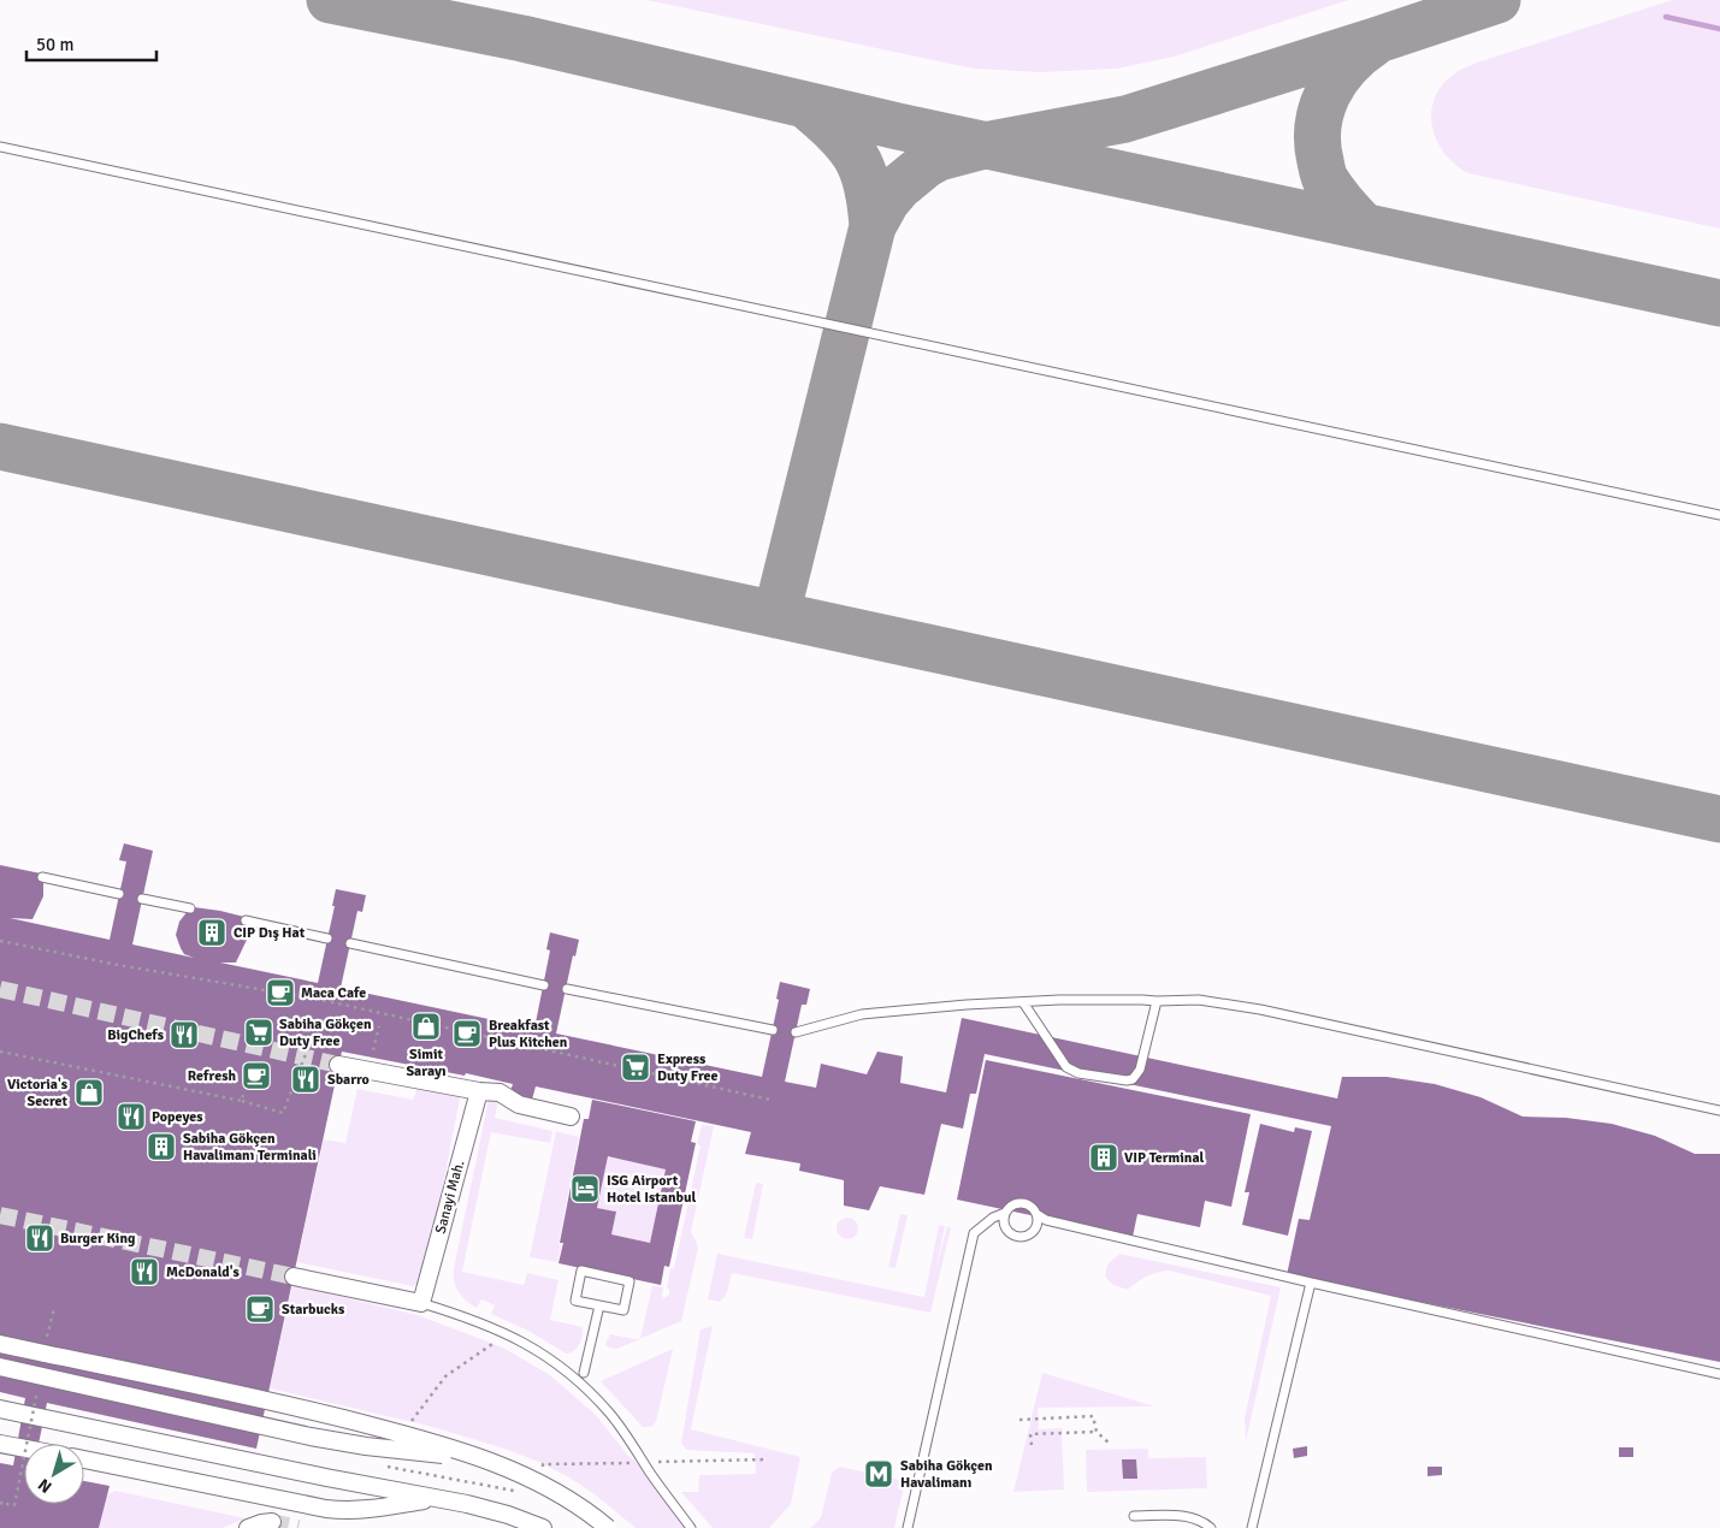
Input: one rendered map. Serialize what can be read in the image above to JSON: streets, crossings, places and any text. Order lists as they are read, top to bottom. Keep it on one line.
{"streets":{"street":["Sanayi Mah."]},"places":{"building":["CIP Dış Hat","Sabiha Gökçen Havalimanı Terminali","VIP Terminal"],"cafe":["Maca Cafe","Breakfast Plus Kitchen","Refresh","Starbucks"],"shop":["Simit Sarayı","Victoria's Secret"],"supermarket":["Sabiha Gökçen Duty Free","Express Duty Free"],"restaurant":["BigChefs","Sbarro","Popeyes","Burger King","McDonald's"],"hotel":["ISG Airport Hotel Istanbul"],"metro station":["Sabiha Gökçen Havalimanı"]},"scale_bar":"50 m","north":"bottom left"}
